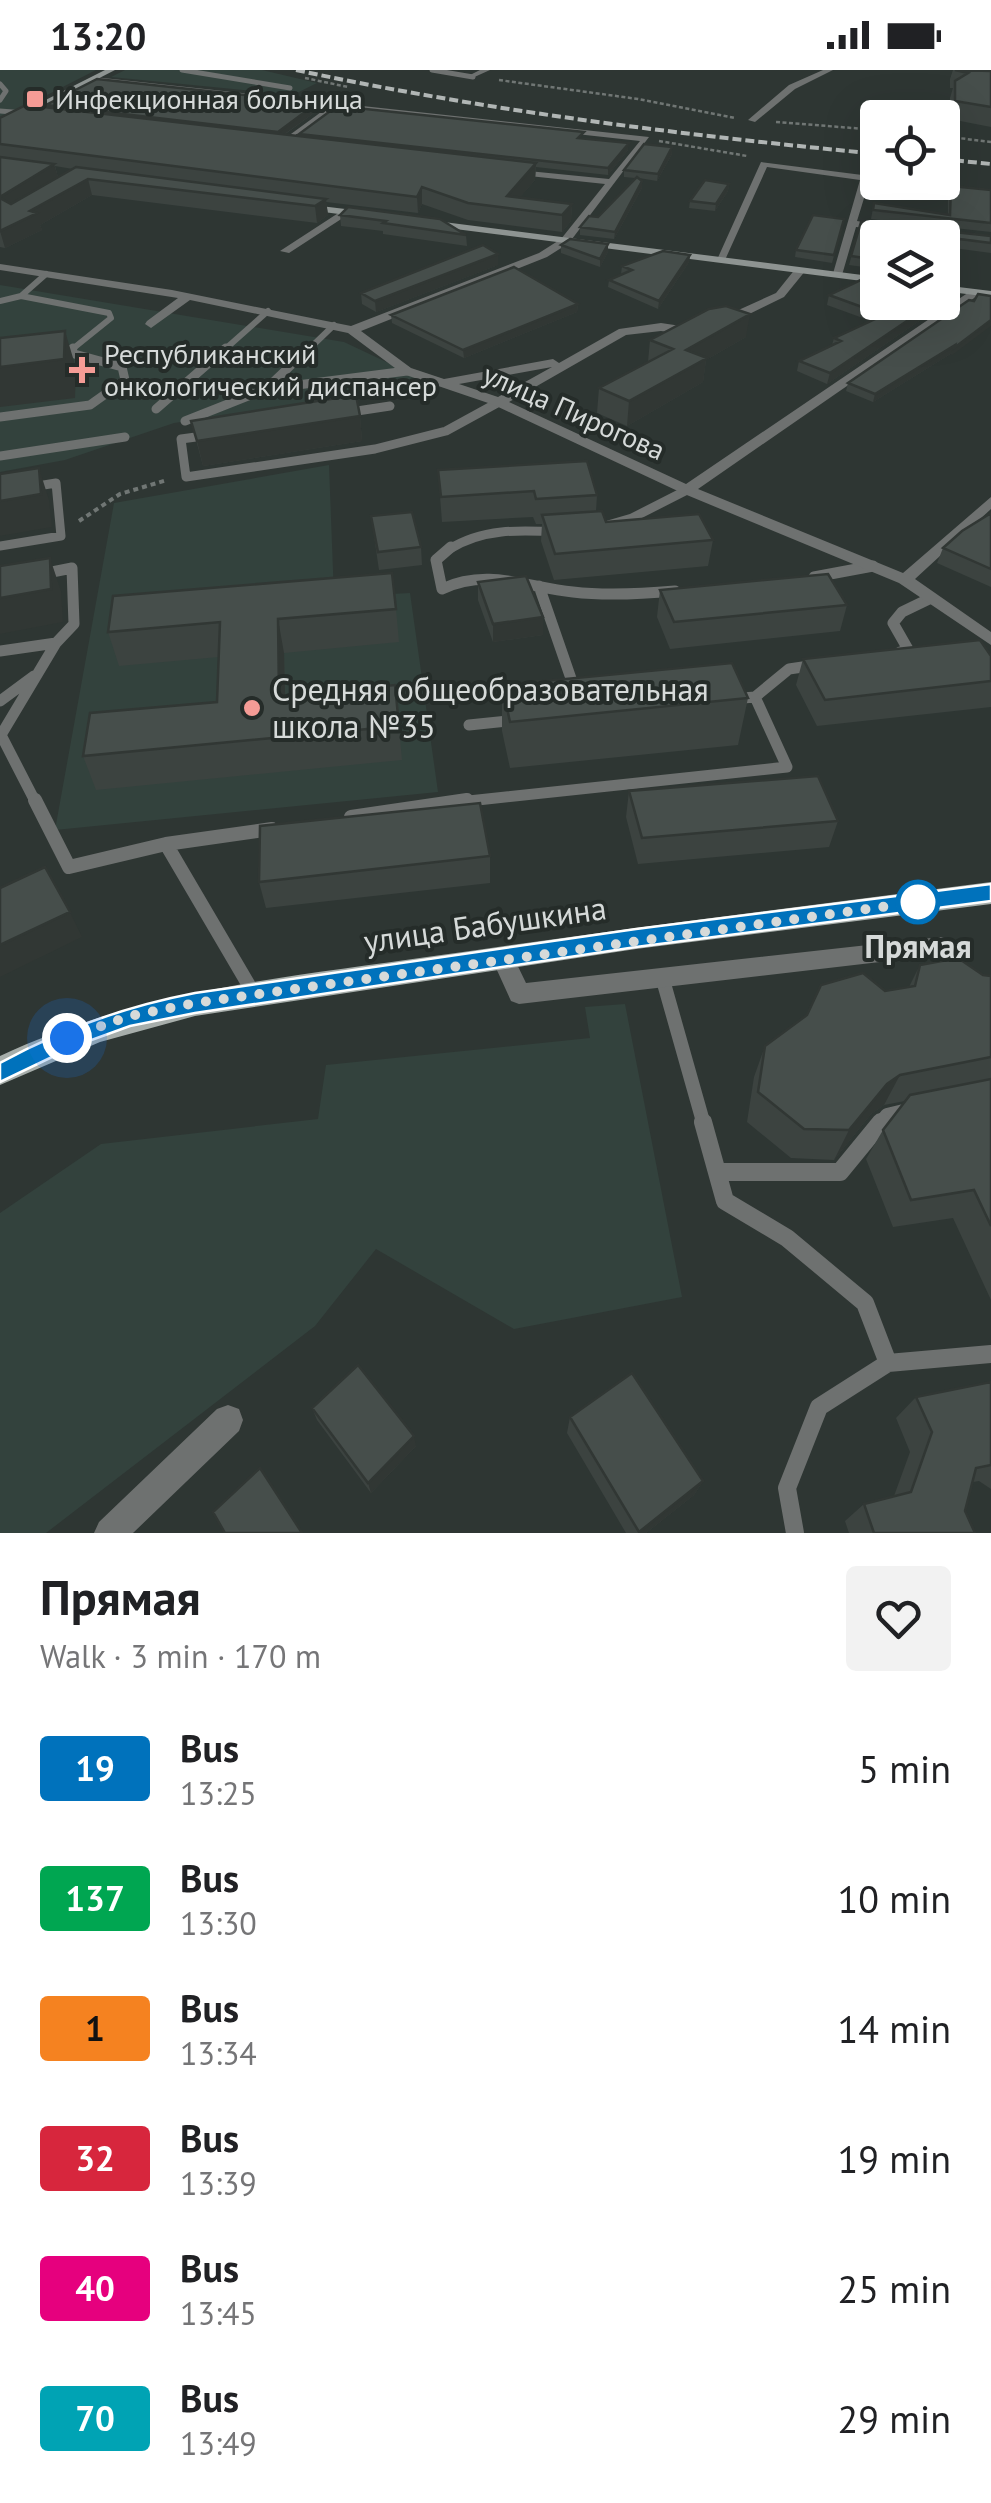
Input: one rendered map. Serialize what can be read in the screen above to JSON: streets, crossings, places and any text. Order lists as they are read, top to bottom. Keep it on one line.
{"streets":{"main road":["улица Бабушкина"],"street":["улица Пирогова"]},"places":{"transit":["Инфекционная больница"],"health":["Республиканский онкологический диспансер"],"other":["Средняя общеобразовательная школа №35","Прямая"]},"lines":["bus line 19"],"page":{"status":"13:20","heading":["Прямая","Walk · 3 min · 170 m"],"list":[{"mark":"19","name":"Bus","note":"13:25","value":"5 min"},{"mark":"137","name":"Bus","note":"13:30","value":"10 min"},{"mark":"1","name":"Bus","note":"13:34","value":"14 min"},{"mark":"32","name":"Bus","note":"13:39","value":"19 min"},{"mark":"40","name":"Bus","note":"13:45","value":"25 min"},{"mark":"70","name":"Bus","note":"13:49","value":"29 min"}]}}
